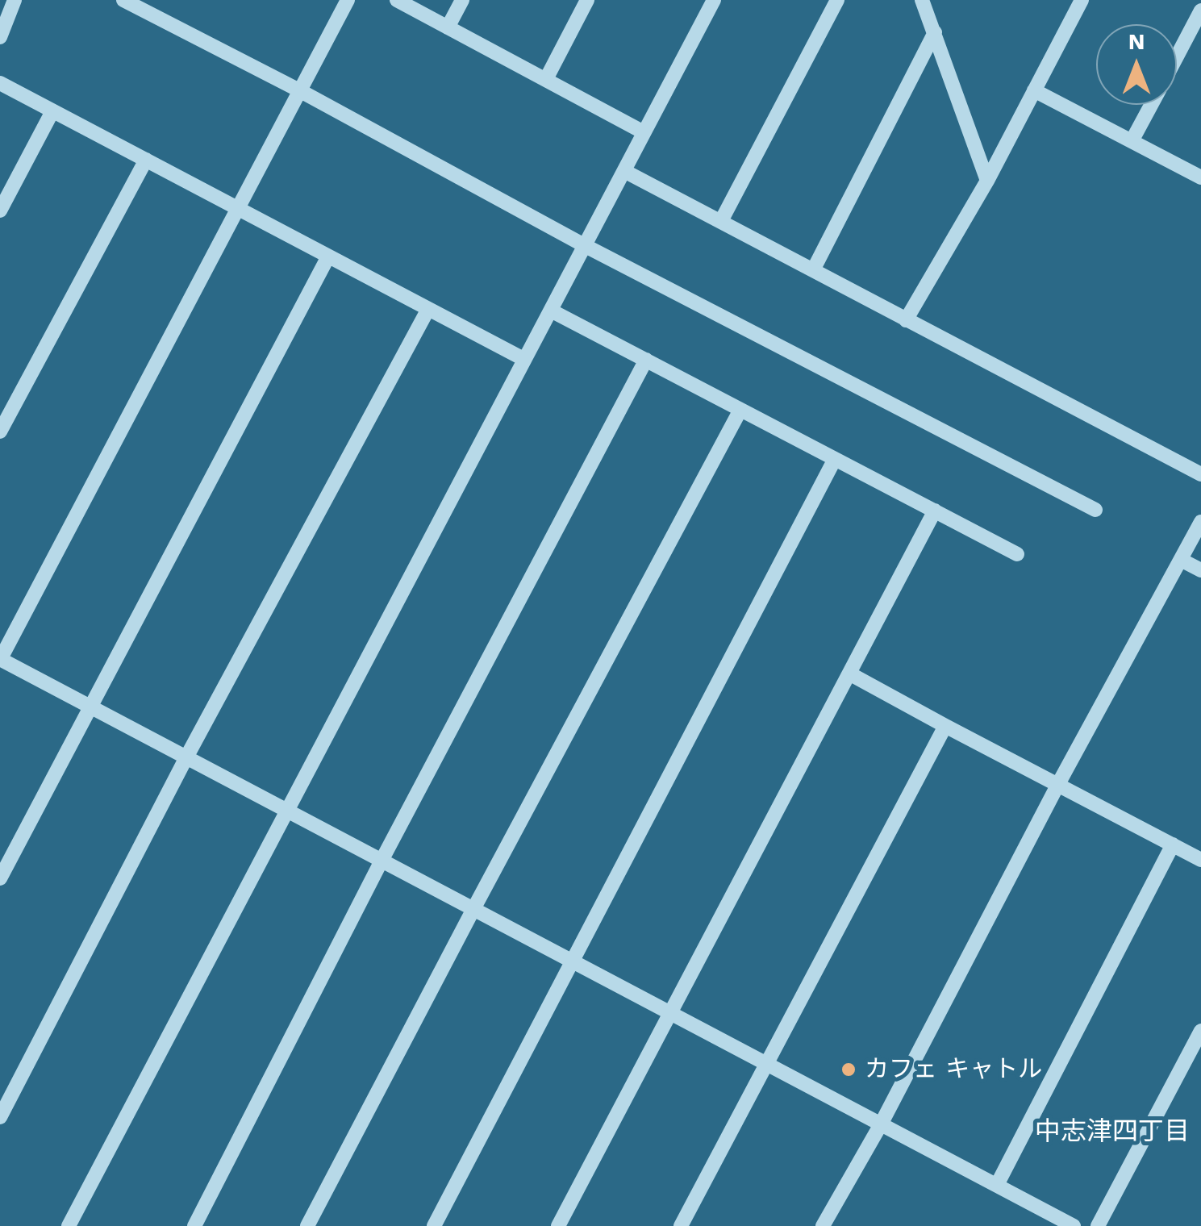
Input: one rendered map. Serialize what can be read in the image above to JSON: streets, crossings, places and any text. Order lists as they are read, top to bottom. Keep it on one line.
{"districts":["中志津四丁目"],"places":["カフェ キャトル"],"north":"top"}
